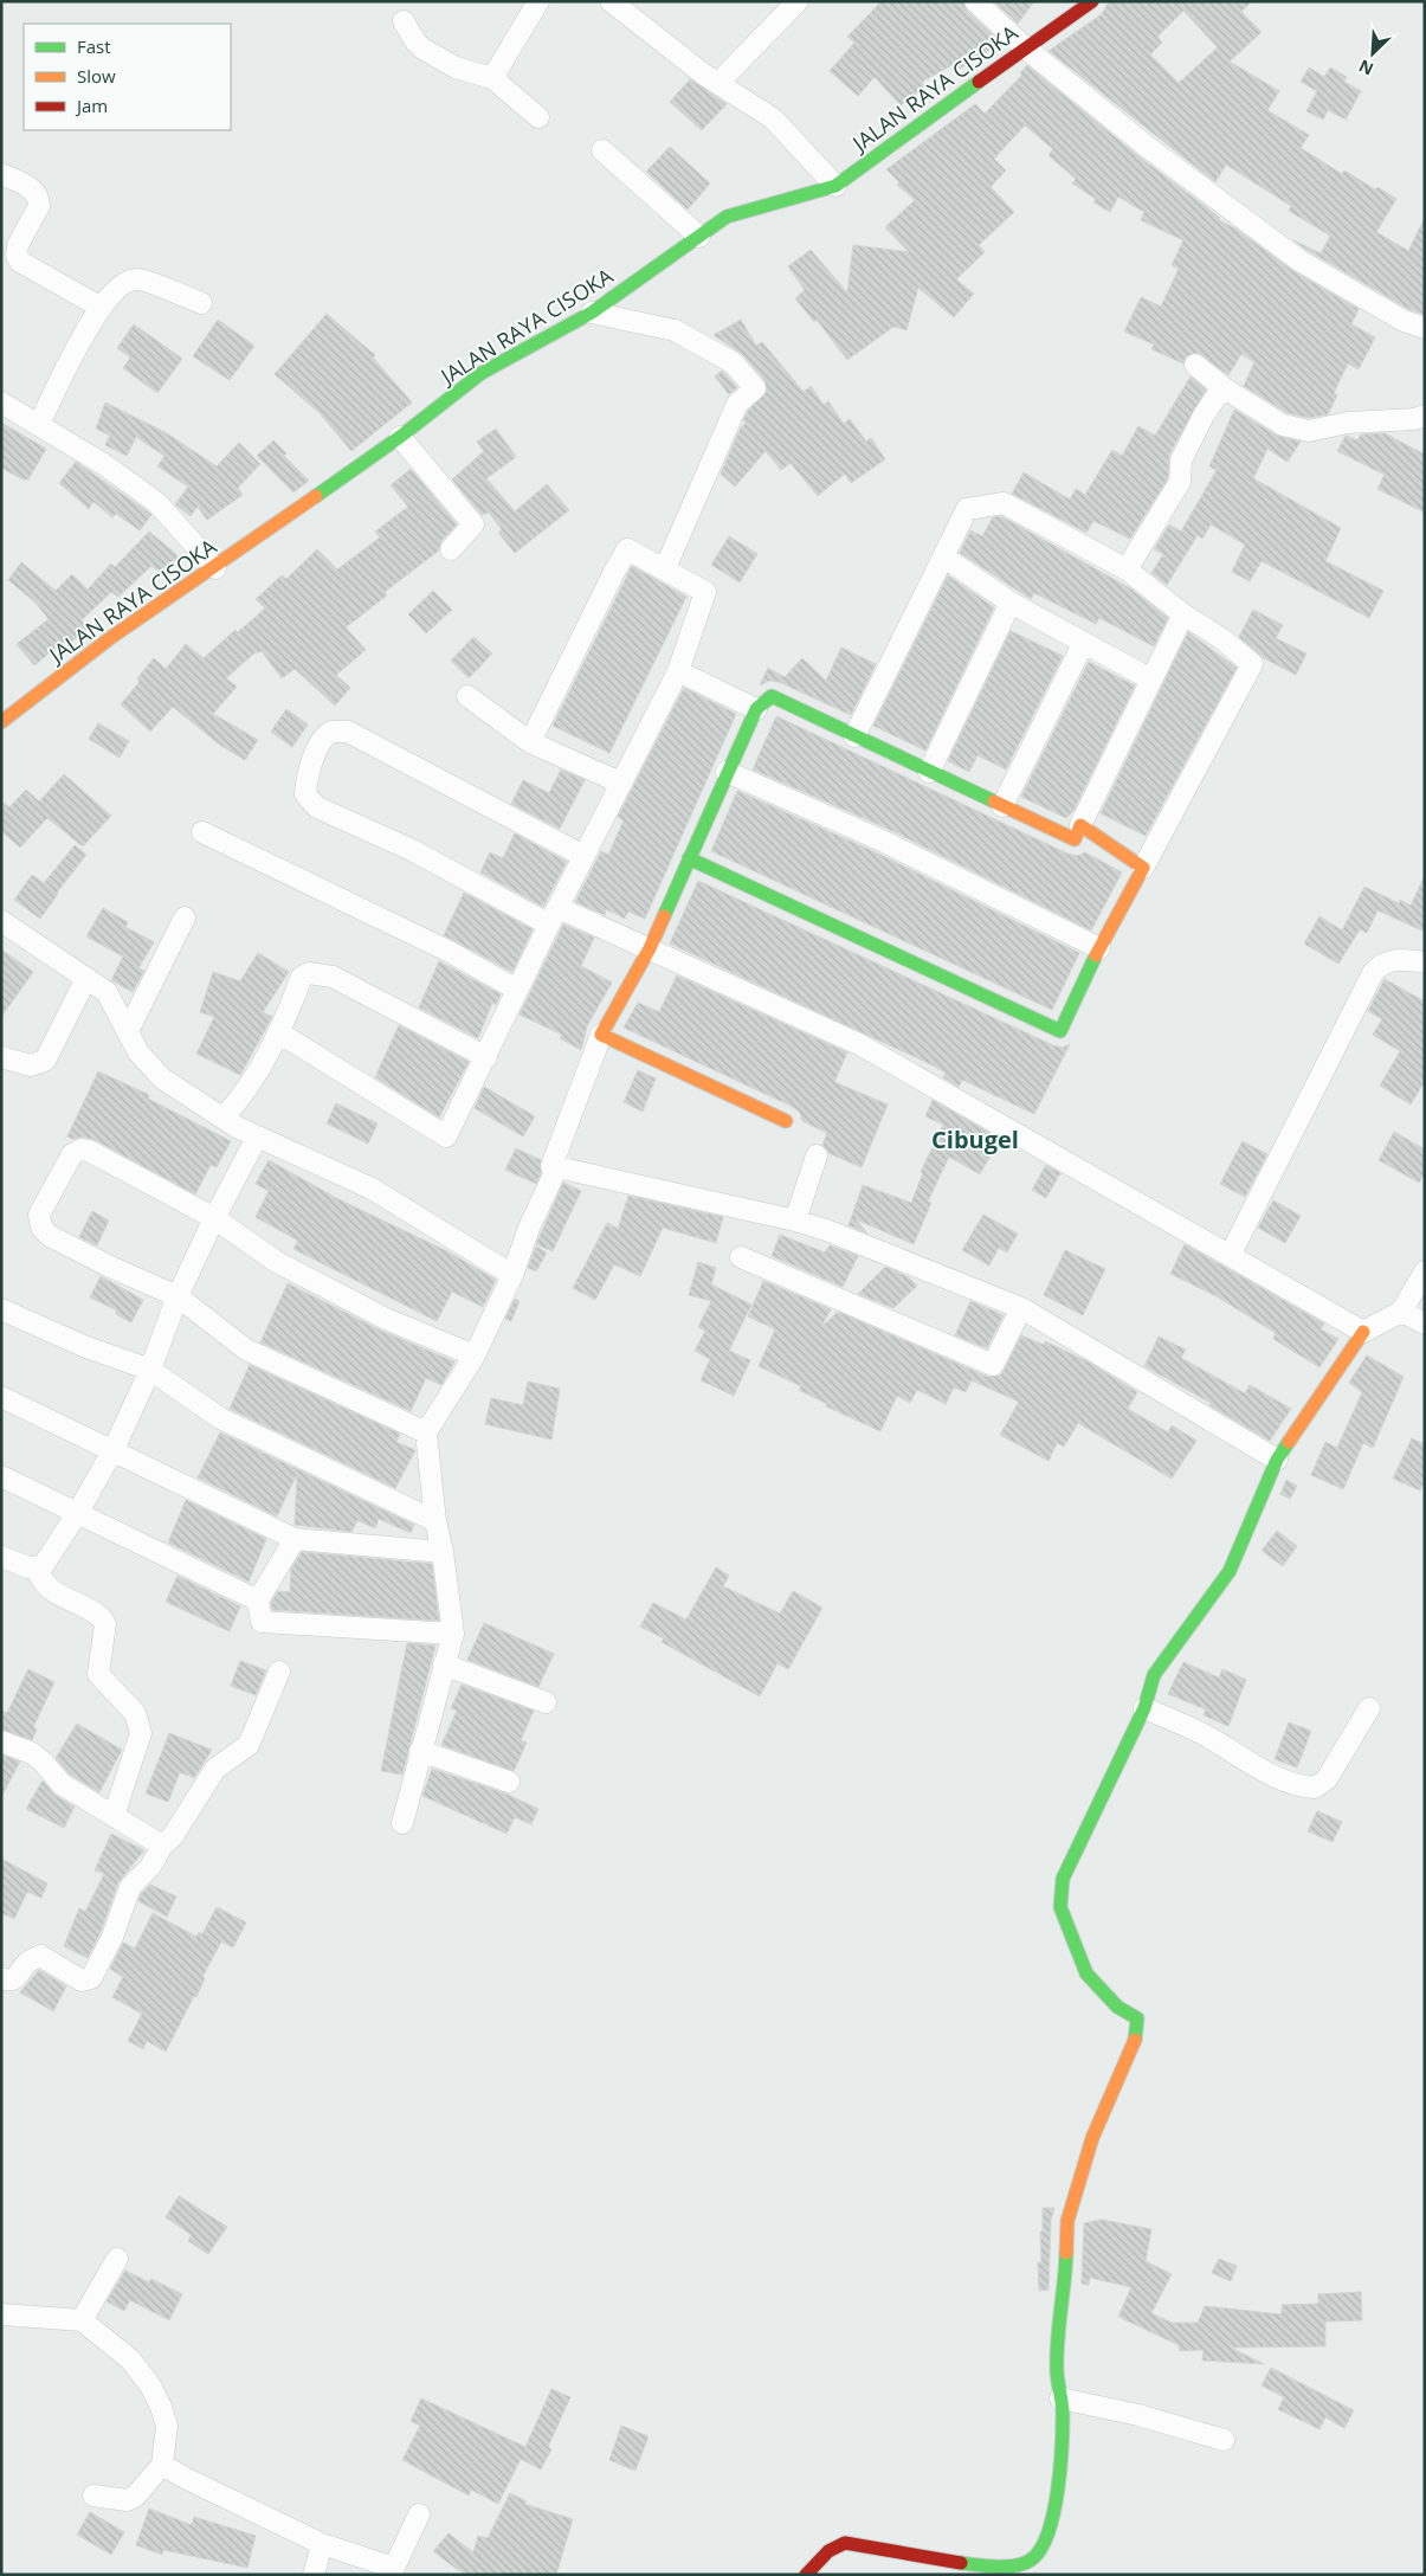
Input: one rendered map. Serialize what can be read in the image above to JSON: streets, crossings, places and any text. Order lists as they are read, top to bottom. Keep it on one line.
{"streets":{"street":["JALAN RAYA CISOKA"]},"districts":["Cibugel"],"legend":["Fast","Slow","Jam"],"north":"bottom left"}
